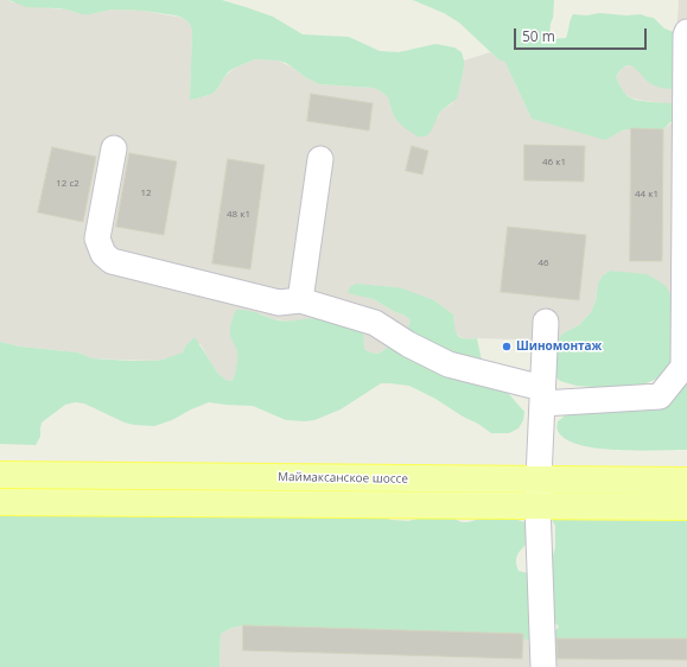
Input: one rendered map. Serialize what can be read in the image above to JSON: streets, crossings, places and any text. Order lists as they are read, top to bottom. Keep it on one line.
{"streets":{"main road":["Маймаксанское шоссе"]},"places":["Шиномонтаж"],"house_numbers":["46 к1","12 с2","12","44 к1","48 к1","46"],"scale_bar":"50 m"}
